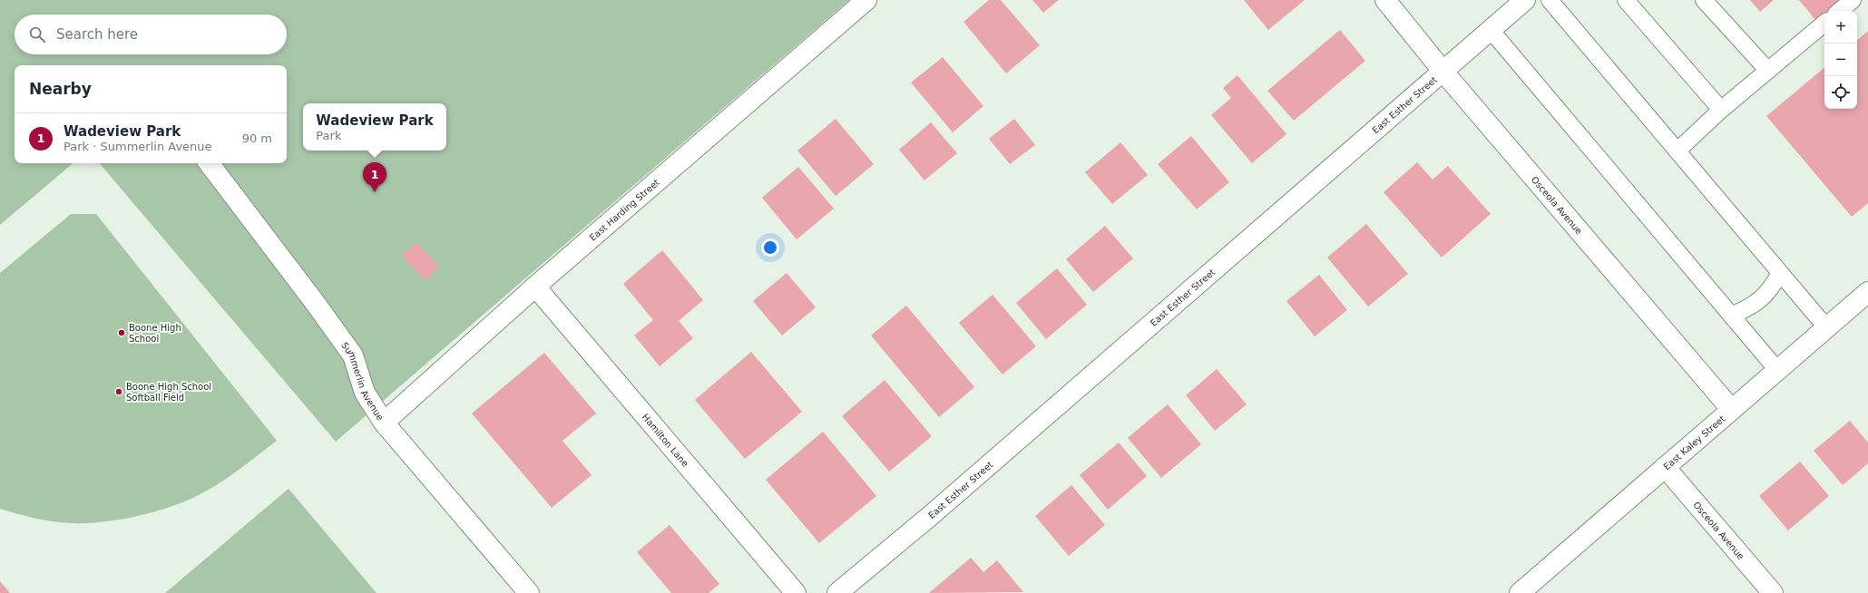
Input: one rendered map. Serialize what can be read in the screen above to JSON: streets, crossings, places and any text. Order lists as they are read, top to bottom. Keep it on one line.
{"streets":{"street":["East Esther Street","Osceola Avenue","East Harding Street","Summerlin Avenue","Hamilton Lane","East Kaley Street"]},"crossings":[["East Esther Street","Osceola Avenue"],["Osceola Avenue","East Kaley Street"],["East Harding Street","Summerlin Avenue"],["East Harding Street","Hamilton Lane"]],"places":["Boone High School","Boone High School Softball Field"],"page":{"map_buttons":["+","−"],"search":"Search here","heading":"Nearby","popup":["Wadeview Park","Park"],"list":[{"mark":"1","name":"Wadeview Park","note":"Park · Summerlin Avenue","value":"90 m"}],"pins":"1"}}
